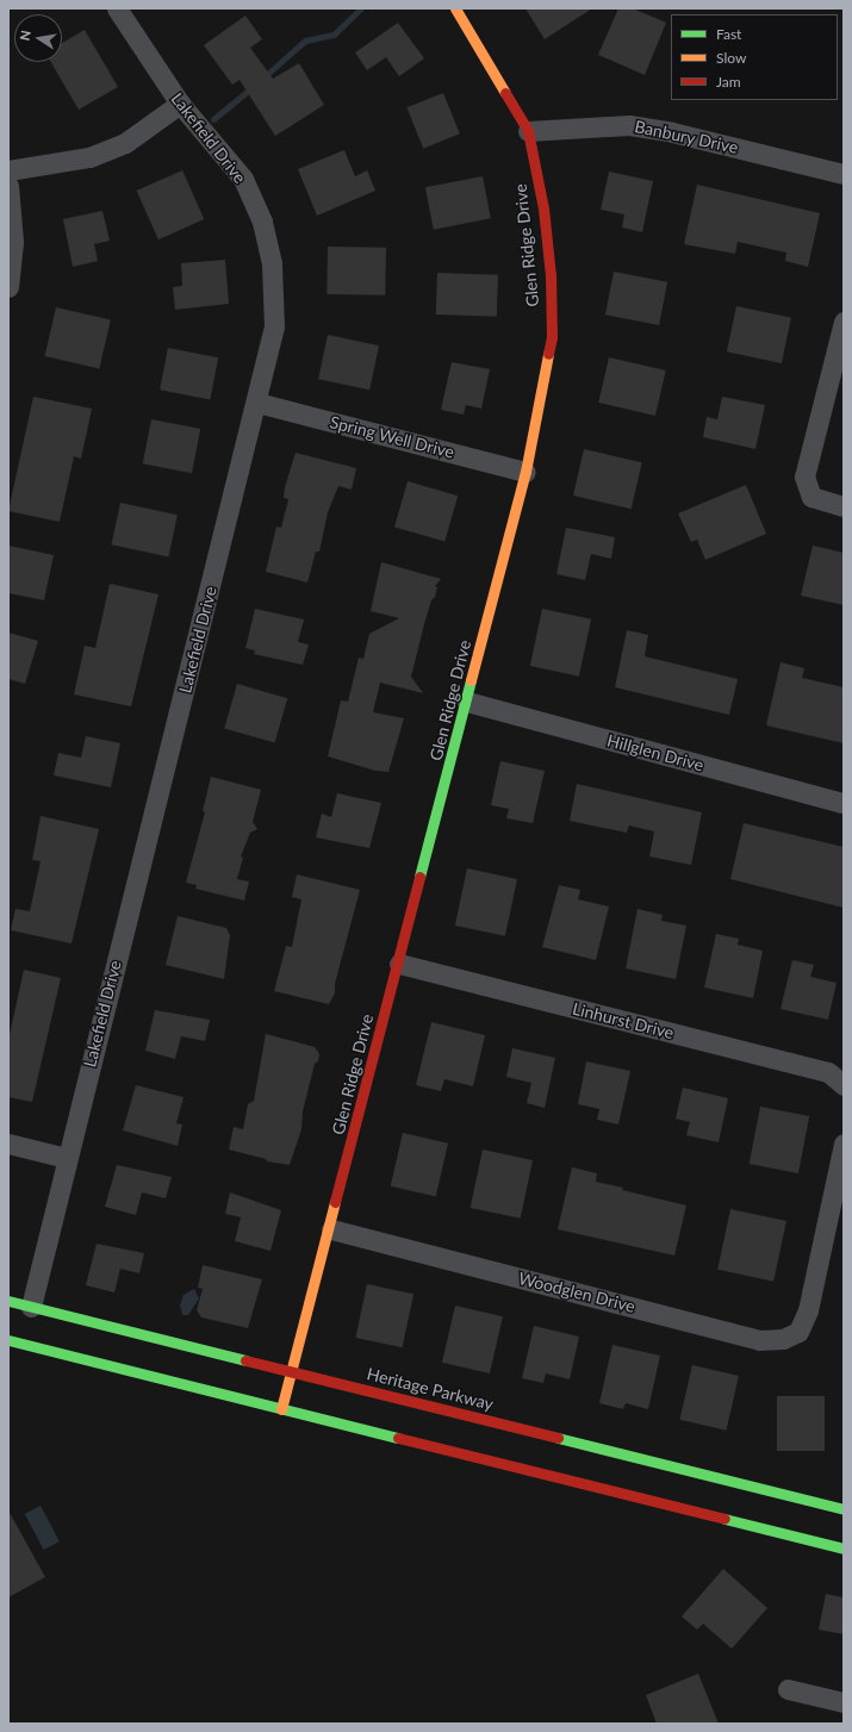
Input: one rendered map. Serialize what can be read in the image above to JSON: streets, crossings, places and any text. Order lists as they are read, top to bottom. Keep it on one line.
{"streets":{"main road":["Glen Ridge Drive","Heritage Parkway"],"street":["Banbury Drive","Lakefield Drive","Spring Well Drive","Hillglen Drive","Linhurst Drive","Woodglen Drive"]},"crossings":[["Banbury Drive","Glen Ridge Drive"],["Lakefield Drive","Spring Well Drive"],["Lakefield Drive","Heritage Parkway"],["Glen Ridge Drive","Spring Well Drive"],["Glen Ridge Drive","Hillglen Drive"],["Glen Ridge Drive","Linhurst Drive"],["Glen Ridge Drive","Woodglen Drive"],["Glen Ridge Drive","Heritage Parkway"]],"legend":["Fast","Slow","Jam"],"north":"left"}
